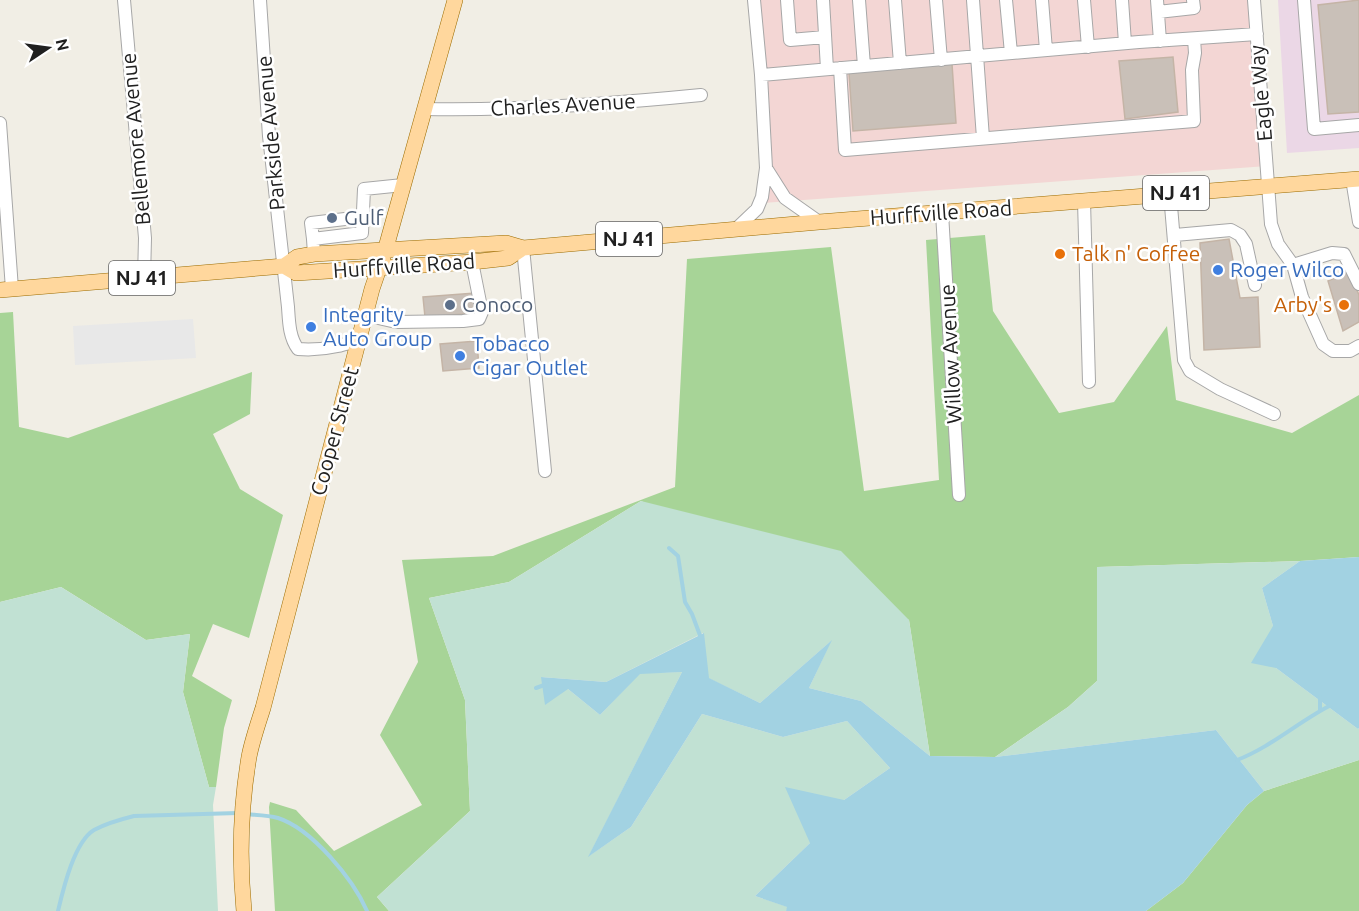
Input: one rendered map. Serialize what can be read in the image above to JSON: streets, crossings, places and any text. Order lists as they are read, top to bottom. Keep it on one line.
{"streets":{"main road":["NJ 41","Hurffville Road","Cooper Street"],"street":["Eagle Way","Charles Avenue","Parkside Avenue","Bellemore Avenue","Willow Avenue"]},"crossings":[["Eagle Way","Hurffville Road"],["Charles Avenue","Cooper Street"],["Parkside Avenue","Hurffville Road"],["Parkside Avenue","Cooper Street"],["Bellemore Avenue","Hurffville Road"],["Hurffville Road","Willow Avenue"],["Hurffville Road","Cooper Street"]],"places":["Gulf","Talk n' Coffee","Roger Wilco","Conoco","Arby's","Integrity Auto Group","Tobacco Cigar Outlet"],"north":"right"}
